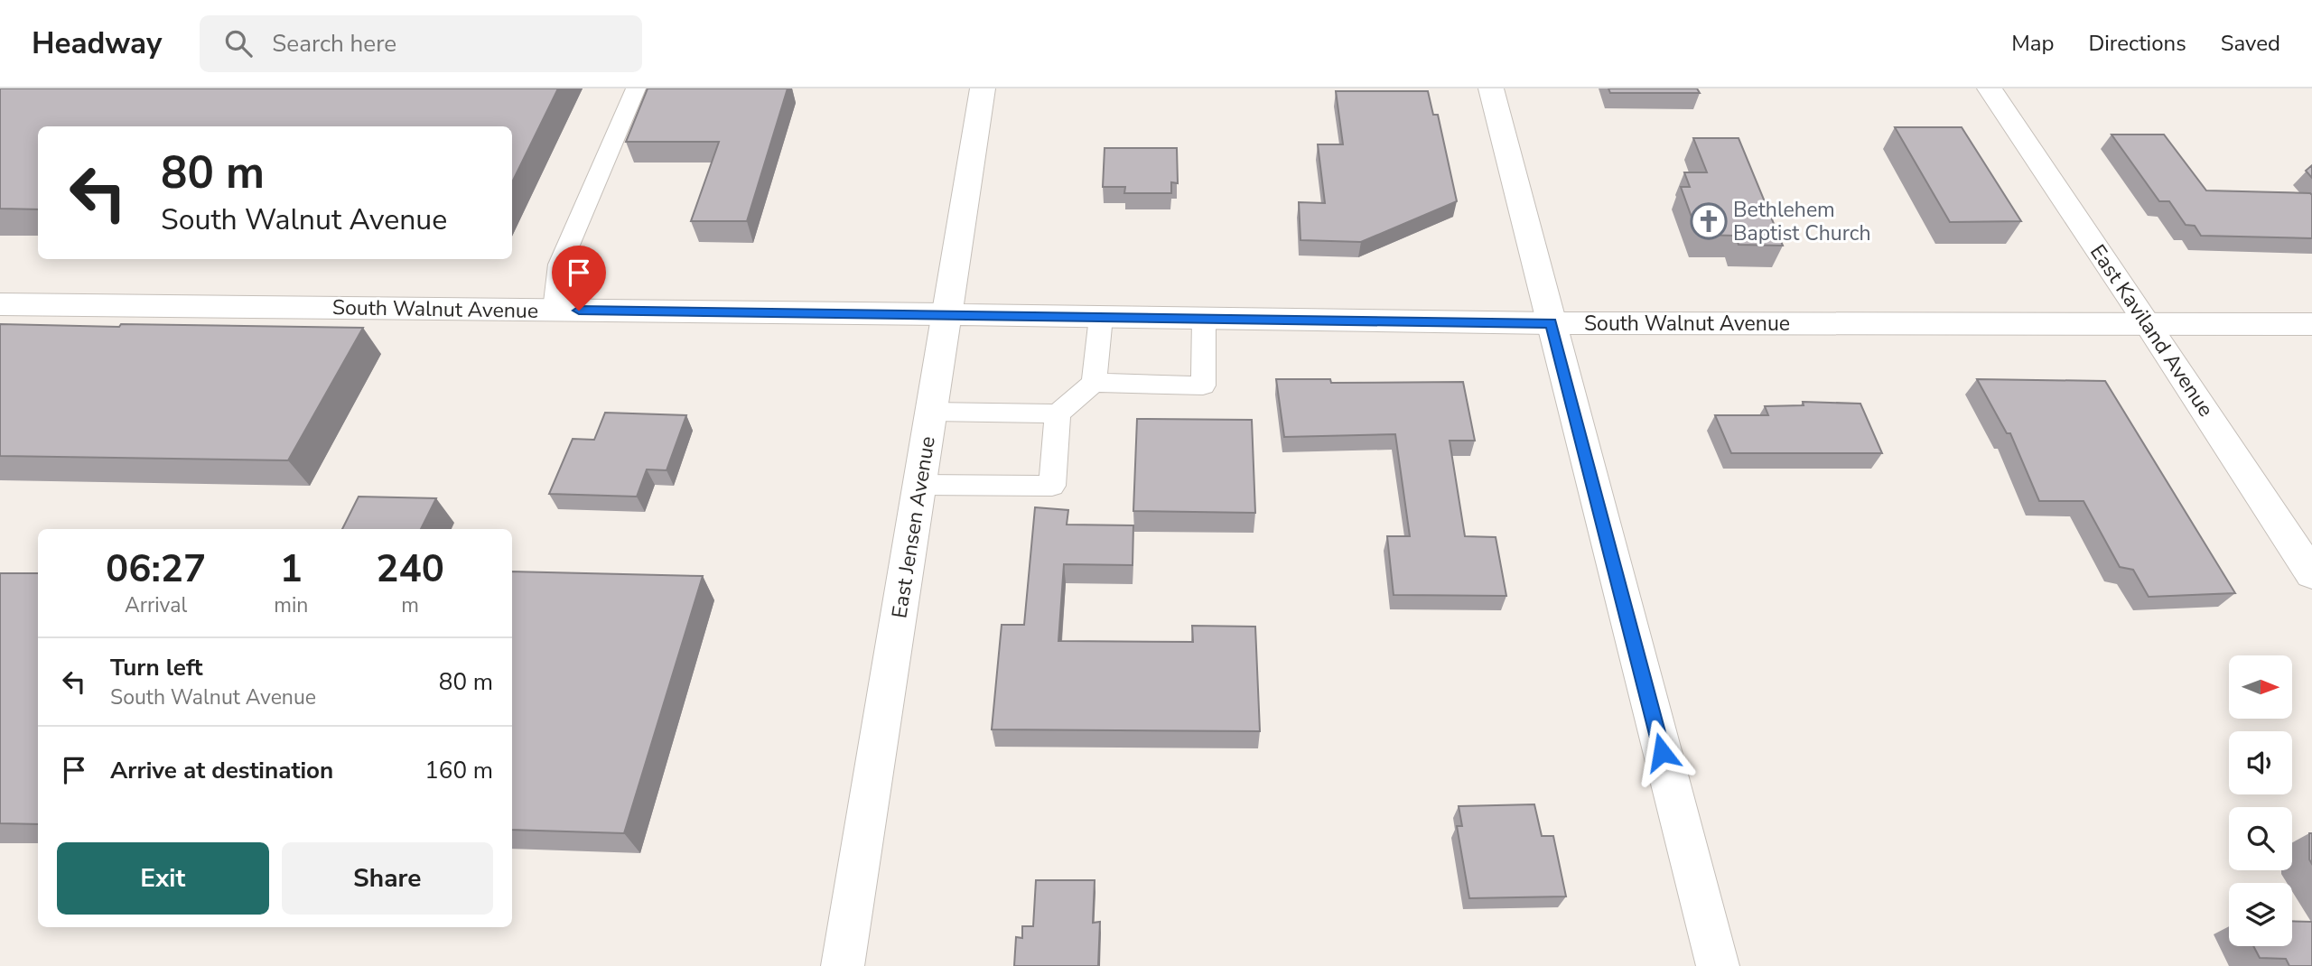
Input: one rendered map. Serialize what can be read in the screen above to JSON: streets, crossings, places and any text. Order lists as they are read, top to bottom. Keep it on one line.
{"streets":{"street":["South Walnut Avenue","East Kaviland Avenue","East Jensen Avenue"]},"crossings":[["South Walnut Avenue","East Kaviland Avenue"],["South Walnut Avenue","East Jensen Avenue"]],"places":{"church":["Bethlehem Baptist Church"]},"north":"right","page":{"header":"Headway","search":"Search here","nav":["Map","Directions","Saved"],"turn":["80 m","South Walnut Avenue"],"eta":["06:27","Arrival","1","min","240","m"],"list":[{"name":"Turn left","note":"South Walnut Avenue","value":"80 m"},{"name":"Arrive at destination","value":"160 m"}],"buttons":["Exit","Share"]}}
